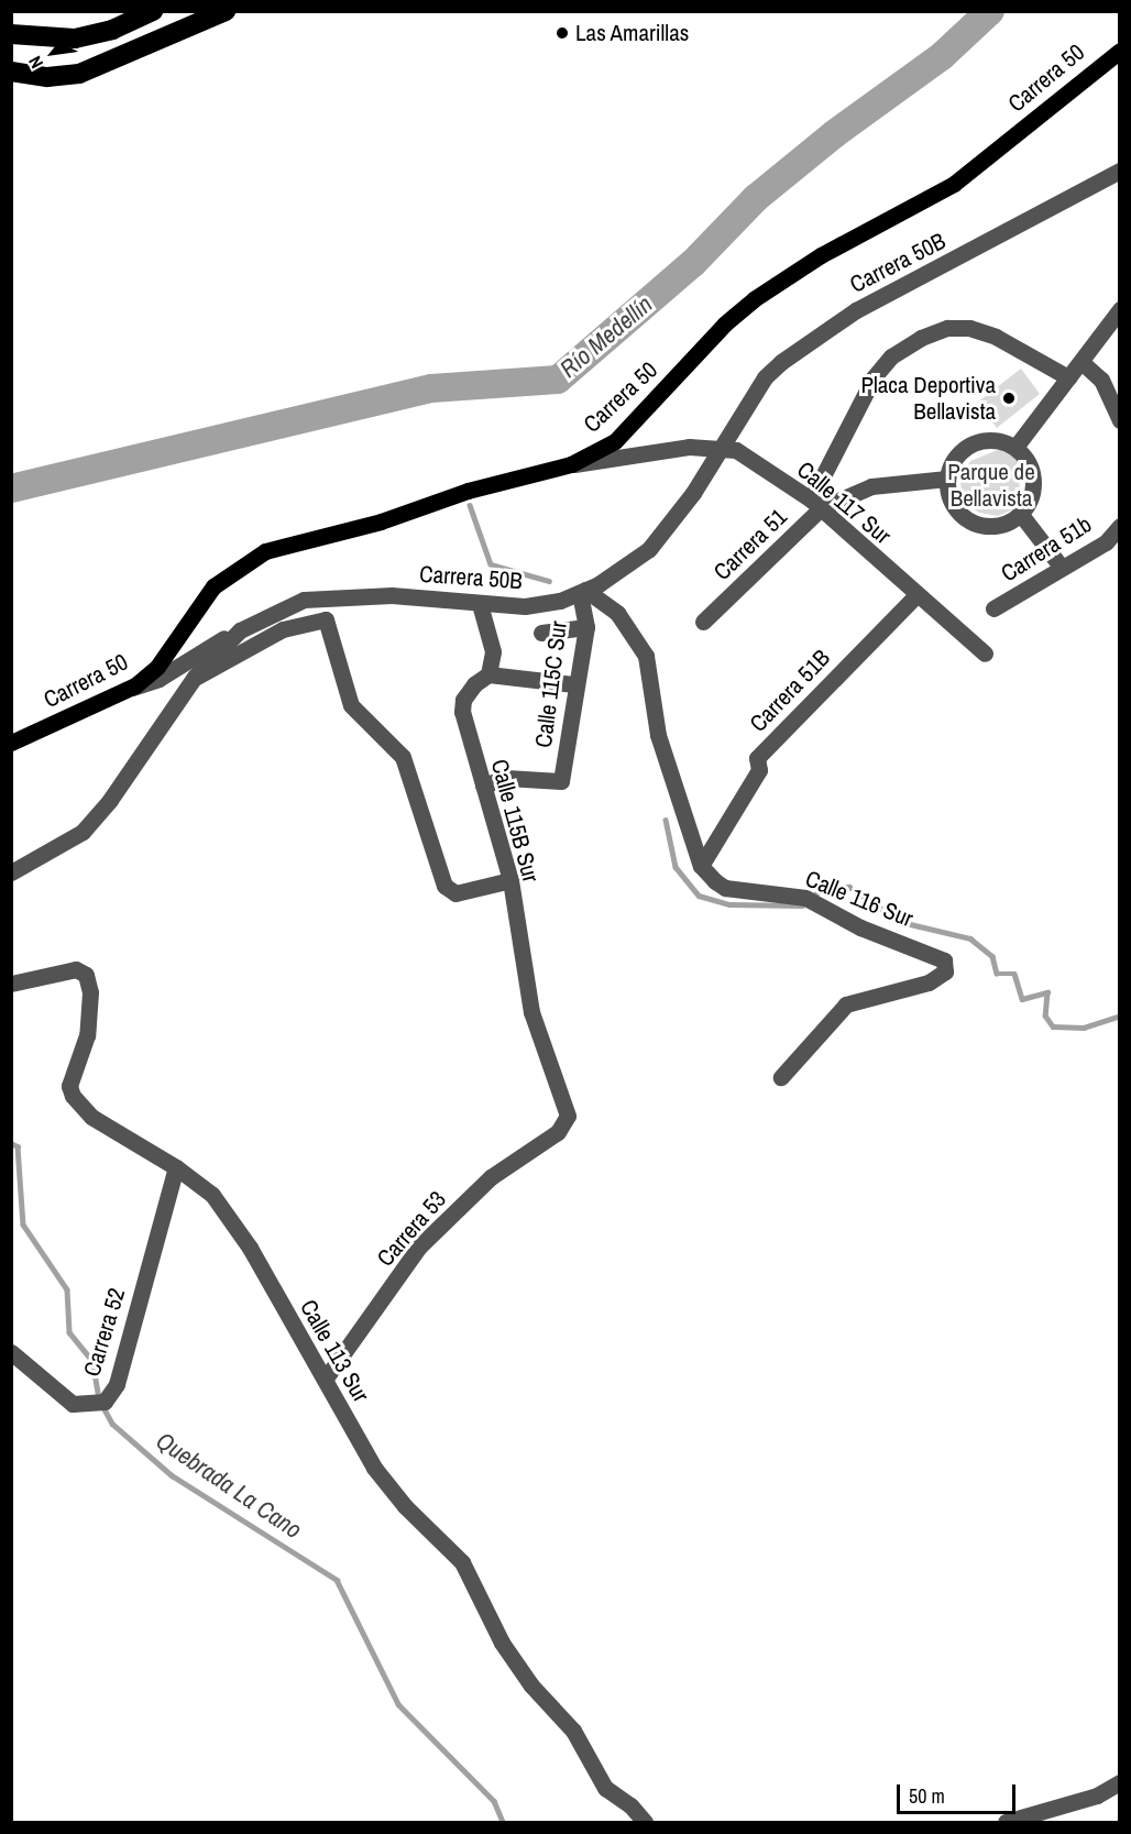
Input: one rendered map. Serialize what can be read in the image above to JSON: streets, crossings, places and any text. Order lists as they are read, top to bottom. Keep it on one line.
{"streets":{"main road":["Carrera 50"],"street":["Carrera 50B","Calle 117 Sur","Carrera 51","Carrera 51b","Calle 115C Sur","Carrera 51B","Calle 115B Sur","Calle 116 Sur","Carrera 53","Carrera 52","Calle 113 Sur"]},"crossings":[["Carrera 50","Calle 117 Sur"],["Carrera 50B","Calle 117 Sur"],["Carrera 50B","Calle 115C Sur"],["Carrera 50B","Calle 116 Sur"],["Calle 117 Sur","Carrera 51"],["Calle 117 Sur","Carrera 51B"],["Calle 115C Sur","Calle 115B Sur"],["Calle 115C Sur","Calle 116 Sur"],["Carrera 51B","Calle 116 Sur"],["Calle 115B Sur","Carrera 53"],["Carrera 53","Calle 113 Sur"],["Carrera 52","Calle 113 Sur"]],"water":["Río Medellín","Quebrada La Cano"],"parks":["Parque de Bellavista"],"places":["Las Amarillas","Placa Deportiva Bellavista"],"scale_bar":"50 m","north":"bottom left"}
